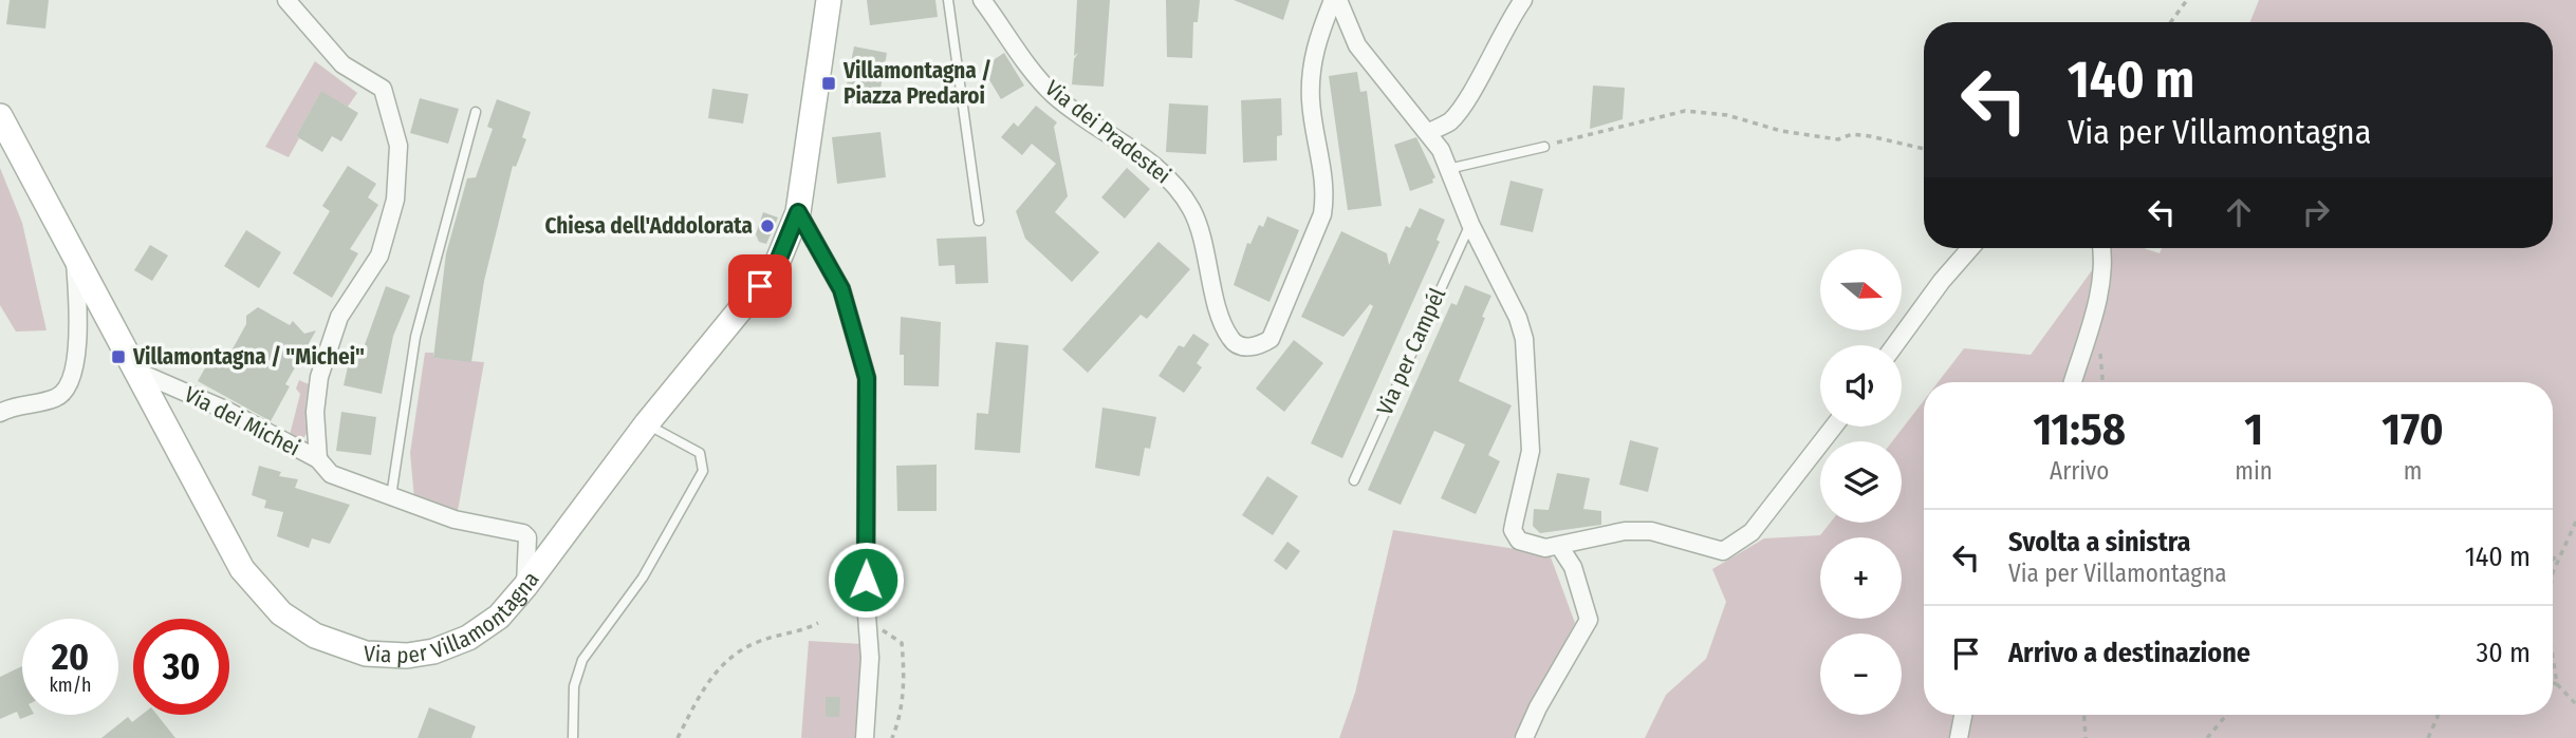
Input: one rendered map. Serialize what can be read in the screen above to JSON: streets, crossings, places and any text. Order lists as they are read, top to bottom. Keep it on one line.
{"streets":{"street":["Via dei Pradestei","Via dei Michei","Via per Villamontagna"],"lane":["Via per Campél"]},"crossings":[["Via dei Michei","Via per Villamontagna"]],"places":{"transit":["Villamontagna / Piazza Predaroi","Villamontagna / \"Michei\""],"other":["Chiesa dell'Addolorata"]},"north":"right","page":{"turn":["140 m","Via per Villamontagna"],"map_buttons":["+","−"],"eta":["11:58","Arrivo","1","min","170","m"],"list":[{"name":"Svolta a sinistra","note":"Via per Villamontagna","value":"140 m"},{"name":"Arrivo a destinazione","value":"30 m"}],"speed":"20 km/h","limit":"30"}}
